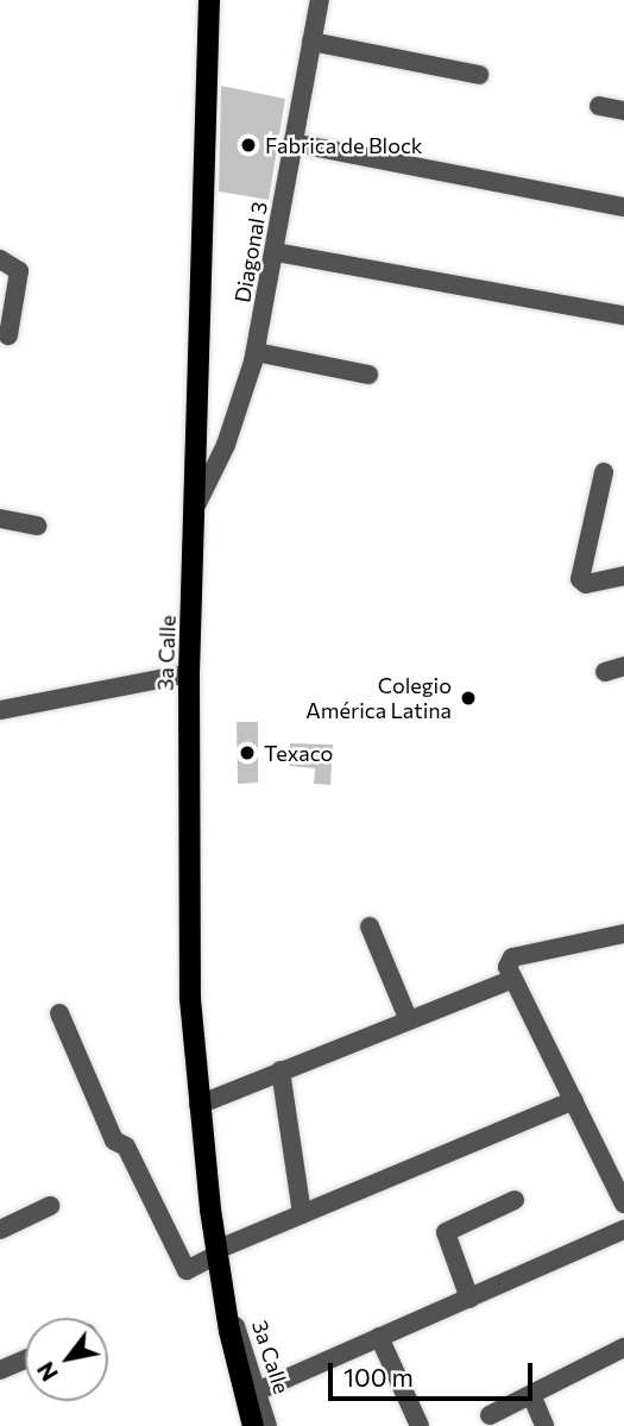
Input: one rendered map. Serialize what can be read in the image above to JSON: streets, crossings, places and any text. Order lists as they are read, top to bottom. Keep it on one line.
{"streets":{"main road":["3a Calle"],"street":["Diagonal 3"]},"crossings":[["Diagonal 3","3a Calle"]],"places":["Fabrica de Block","Colegio América Latina","Texaco"],"scale_bar":"100 m","north":"bottom left"}
